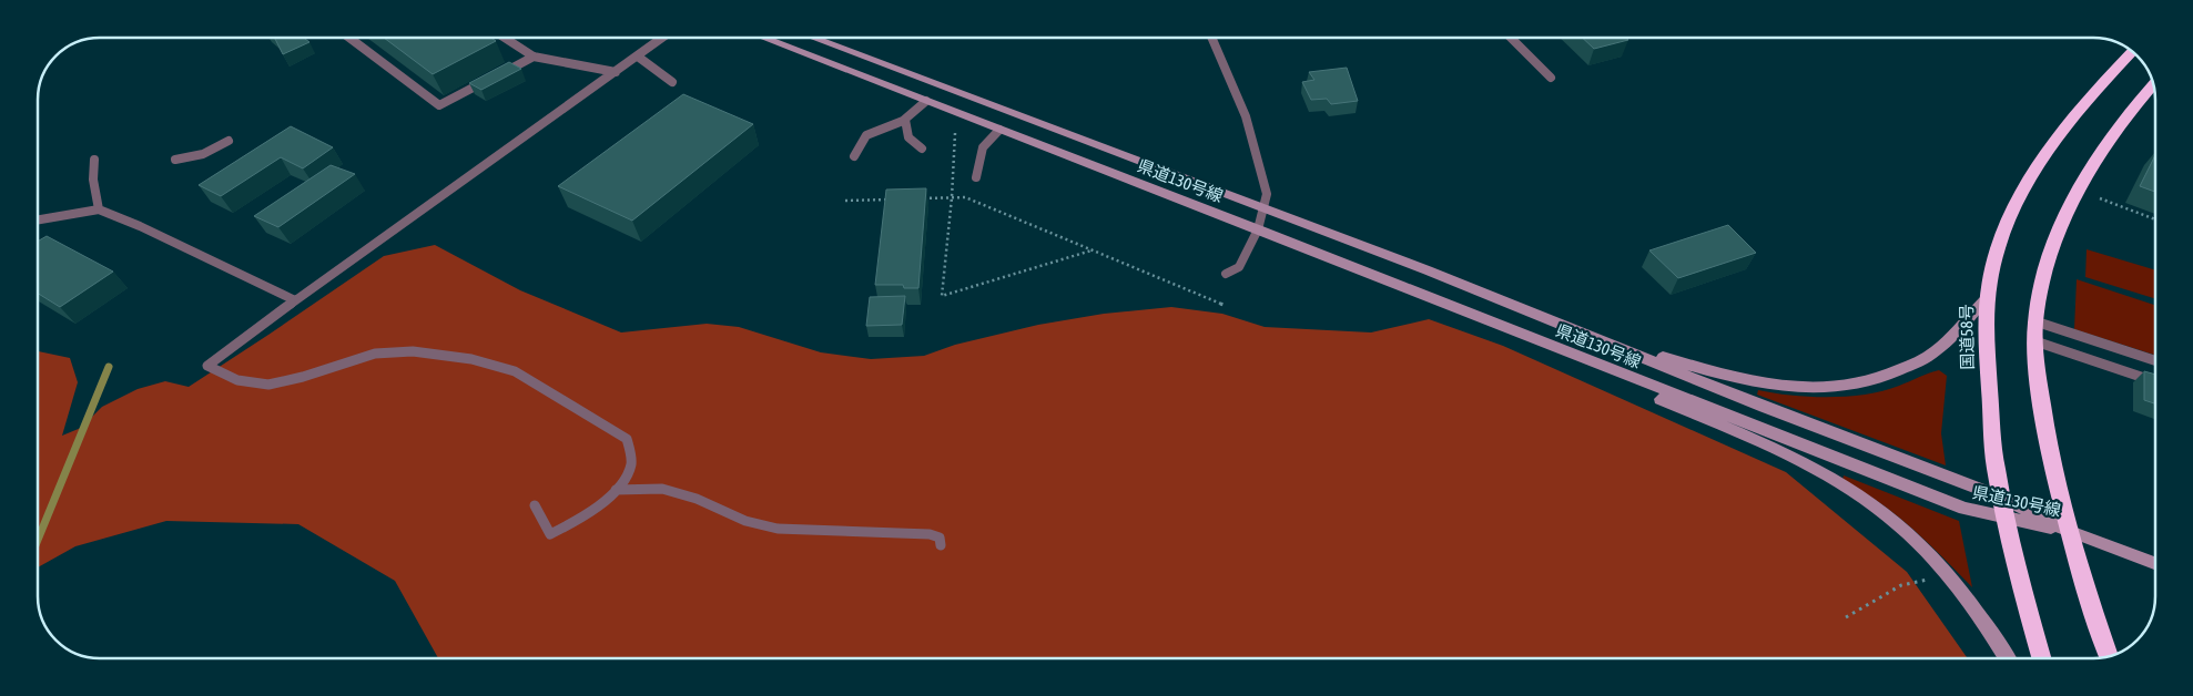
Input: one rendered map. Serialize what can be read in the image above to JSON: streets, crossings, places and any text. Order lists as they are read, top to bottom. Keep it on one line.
{"streets":{"highway":["国道58号"],"main road":["県道130号線"]},"crossings":[["県道130号線","国道58号"]]}
